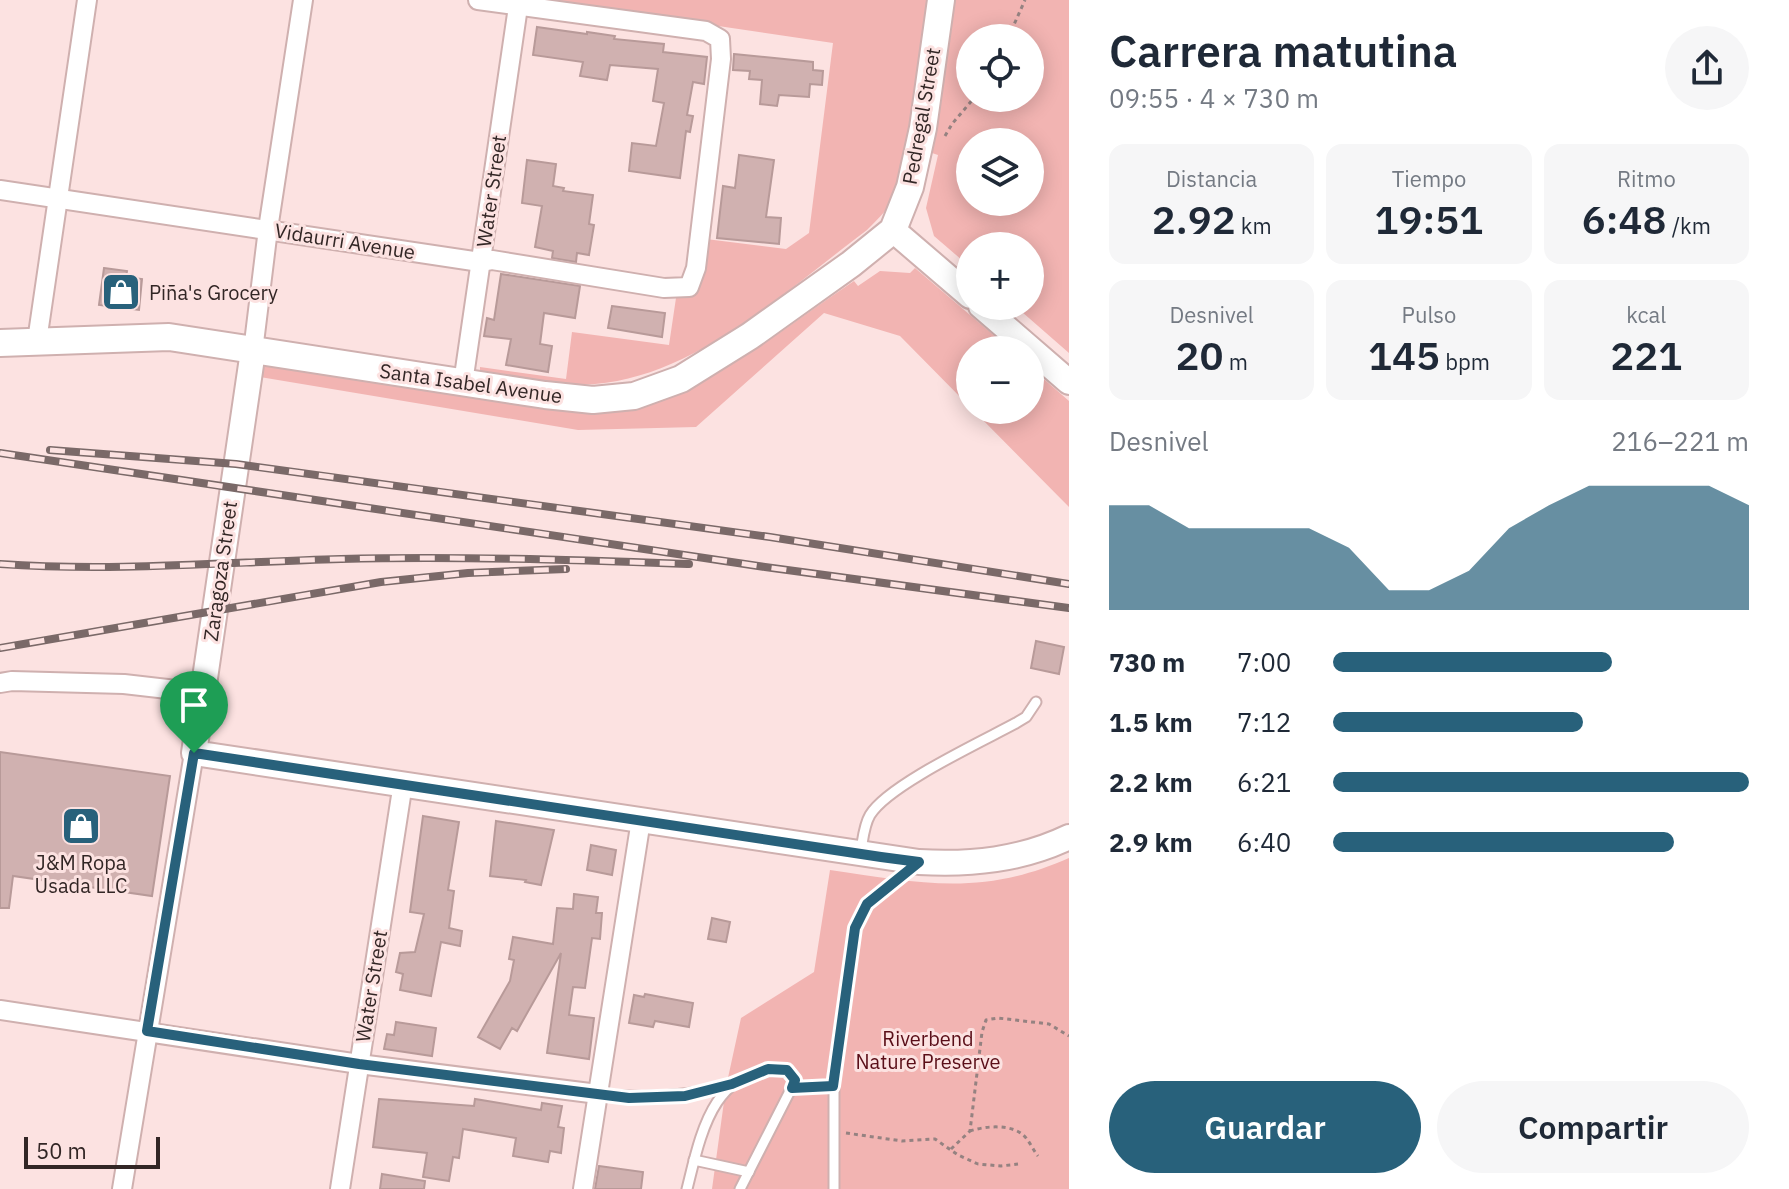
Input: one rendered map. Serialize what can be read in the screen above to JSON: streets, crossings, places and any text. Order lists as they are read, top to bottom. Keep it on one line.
{"streets":{"main road":["Pedregal Street","Santa Isabel Avenue"],"street":["Water Street","Vidaurri Avenue","Zaragoza Street"]},"crossings":[["Pedregal Street","Santa Isabel Avenue"],["Water Street","Vidaurri Avenue"],["Water Street","Santa Isabel Avenue"],["Vidaurri Avenue","Zaragoza Street"],["Santa Isabel Avenue","Zaragoza Street"]],"parks":["Riverbend Nature Preserve"],"places":{"shop":["Piña's Grocery","J&M Ropa Usada LLC"]},"scale_bar":"50 m","page":{"heading":["Carrera matutina","09:55 · 4 × 730 m"],"map_buttons":["+","−"],"stats":[["Distancia","2.92 km"],["Tiempo","19:51"],["Ritmo","6:48 /km"],["Desnivel","20 m"],["Pulso","145 bpm"],["kcal","221"]],"chart":["Desnivel","216–221 m"],"list":[{"name":"730 m","note":"7:00"},{"name":"1.5 km","note":"7:12"},{"name":"2.2 km","note":"6:21"},{"name":"2.9 km","note":"6:40"}],"buttons":["Guardar","Compartir"],"scale":"50 m"}}
